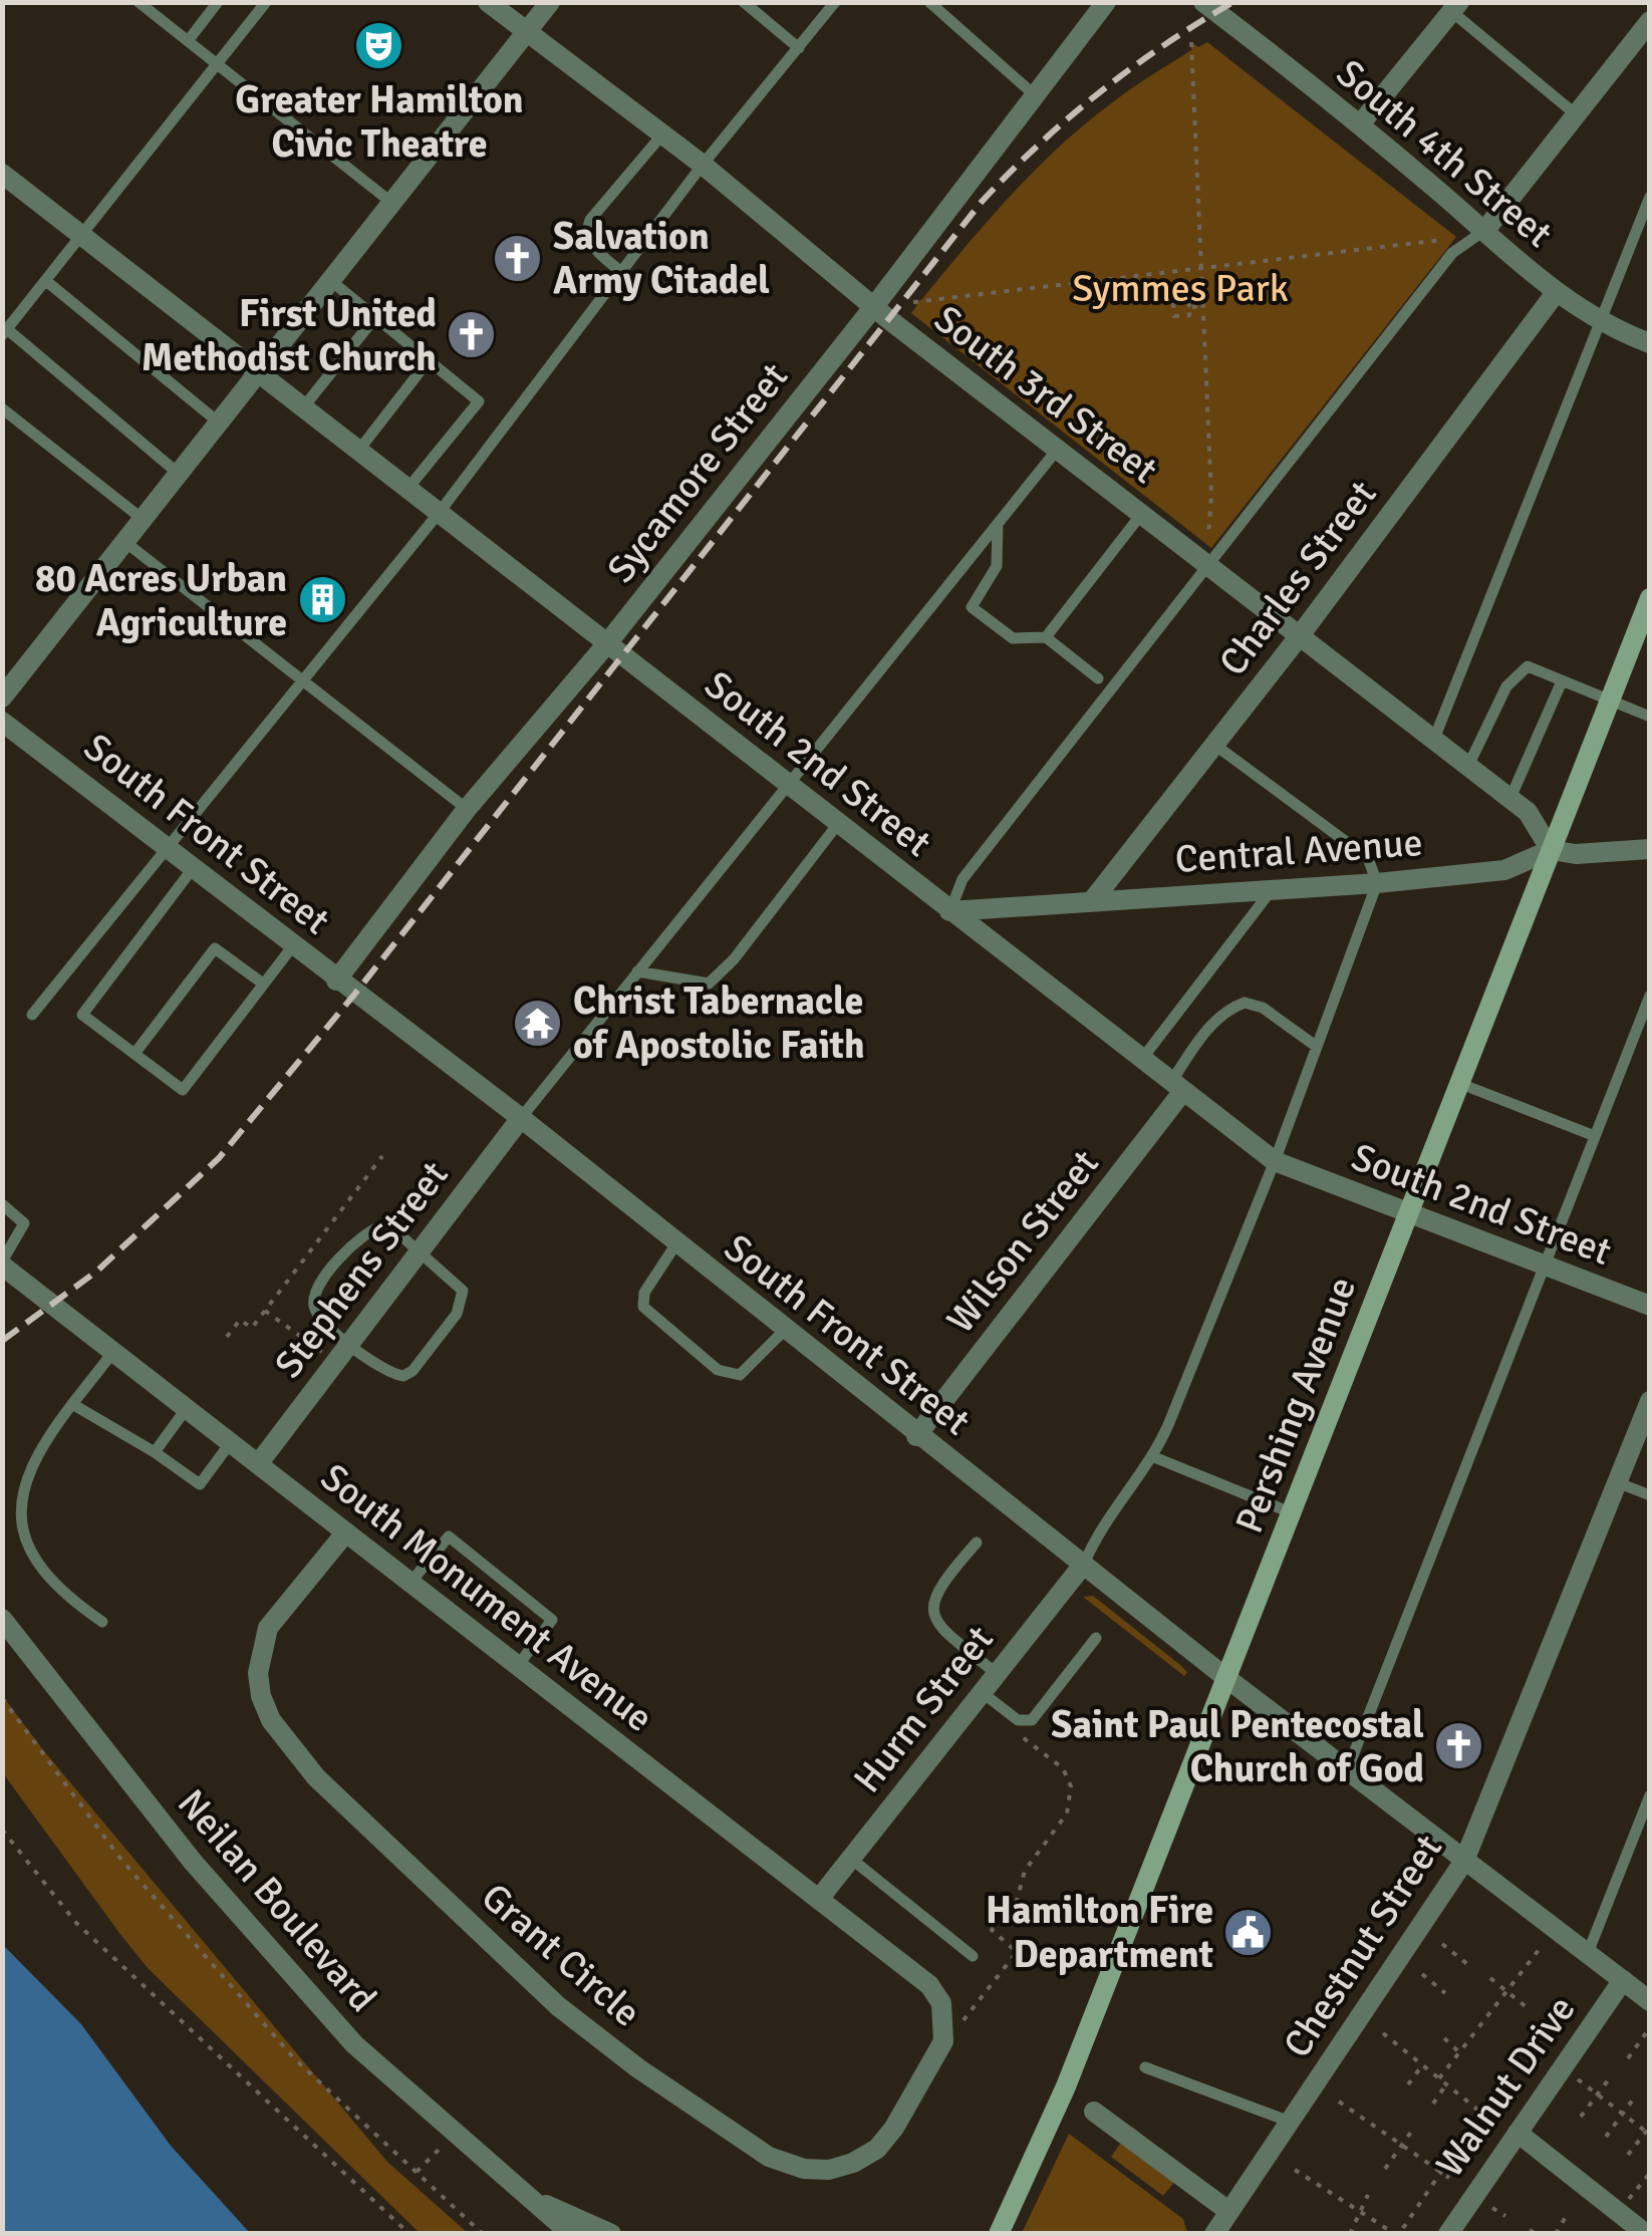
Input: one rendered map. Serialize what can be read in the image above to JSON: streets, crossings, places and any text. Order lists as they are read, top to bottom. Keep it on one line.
{"streets":{"main road":["Pershing Avenue"],"street":["South 4th Street","South 3rd Street","Sycamore Street","Charles Street","South 2nd Street","South Front Street","Central Avenue","Wilson Street","Stephens Street","South Monument Avenue","Hurm Street","Neilan Boulevard","Chestnut Street","Grant Circle","Walnut Drive"]},"crossings":[["South 4th Street","Charles Street"],["South 3rd Street","Sycamore Street"],["South 3rd Street","Charles Street"],["South 3rd Street","Central Avenue"],["South 3rd Street","Pershing Avenue"],["Sycamore Street","South 2nd Street"],["Sycamore Street","South Front Street"],["Charles Street","Central Avenue"],["South 2nd Street","Central Avenue"],["South 2nd Street","Wilson Street"],["South 2nd Street","Pershing Avenue"],["South Front Street","Wilson Street"],["South Front Street","Stephens Street"],["South Front Street","Pershing Avenue"],["South Front Street","Hurm Street"],["South Front Street","Chestnut Street"],["South Front Street","Walnut Drive"],["Central Avenue","Pershing Avenue"],["Stephens Street","South Monument Avenue"],["South Monument Avenue","Hurm Street"],["South Monument Avenue","Grant Circle"]],"parks":["Symmes Park"],"places":{"theatre":["Greater Hamilton Civic Theatre"],"church":["Salvation Army Citadel","First United Methodist Church","Saint Paul Pentecostal Church of God"],"building":["80 Acres Urban Agriculture"],"temple":["Christ Tabernacle of Apostolic Faith"],"public building":["Hamilton Fire Department"]}}
